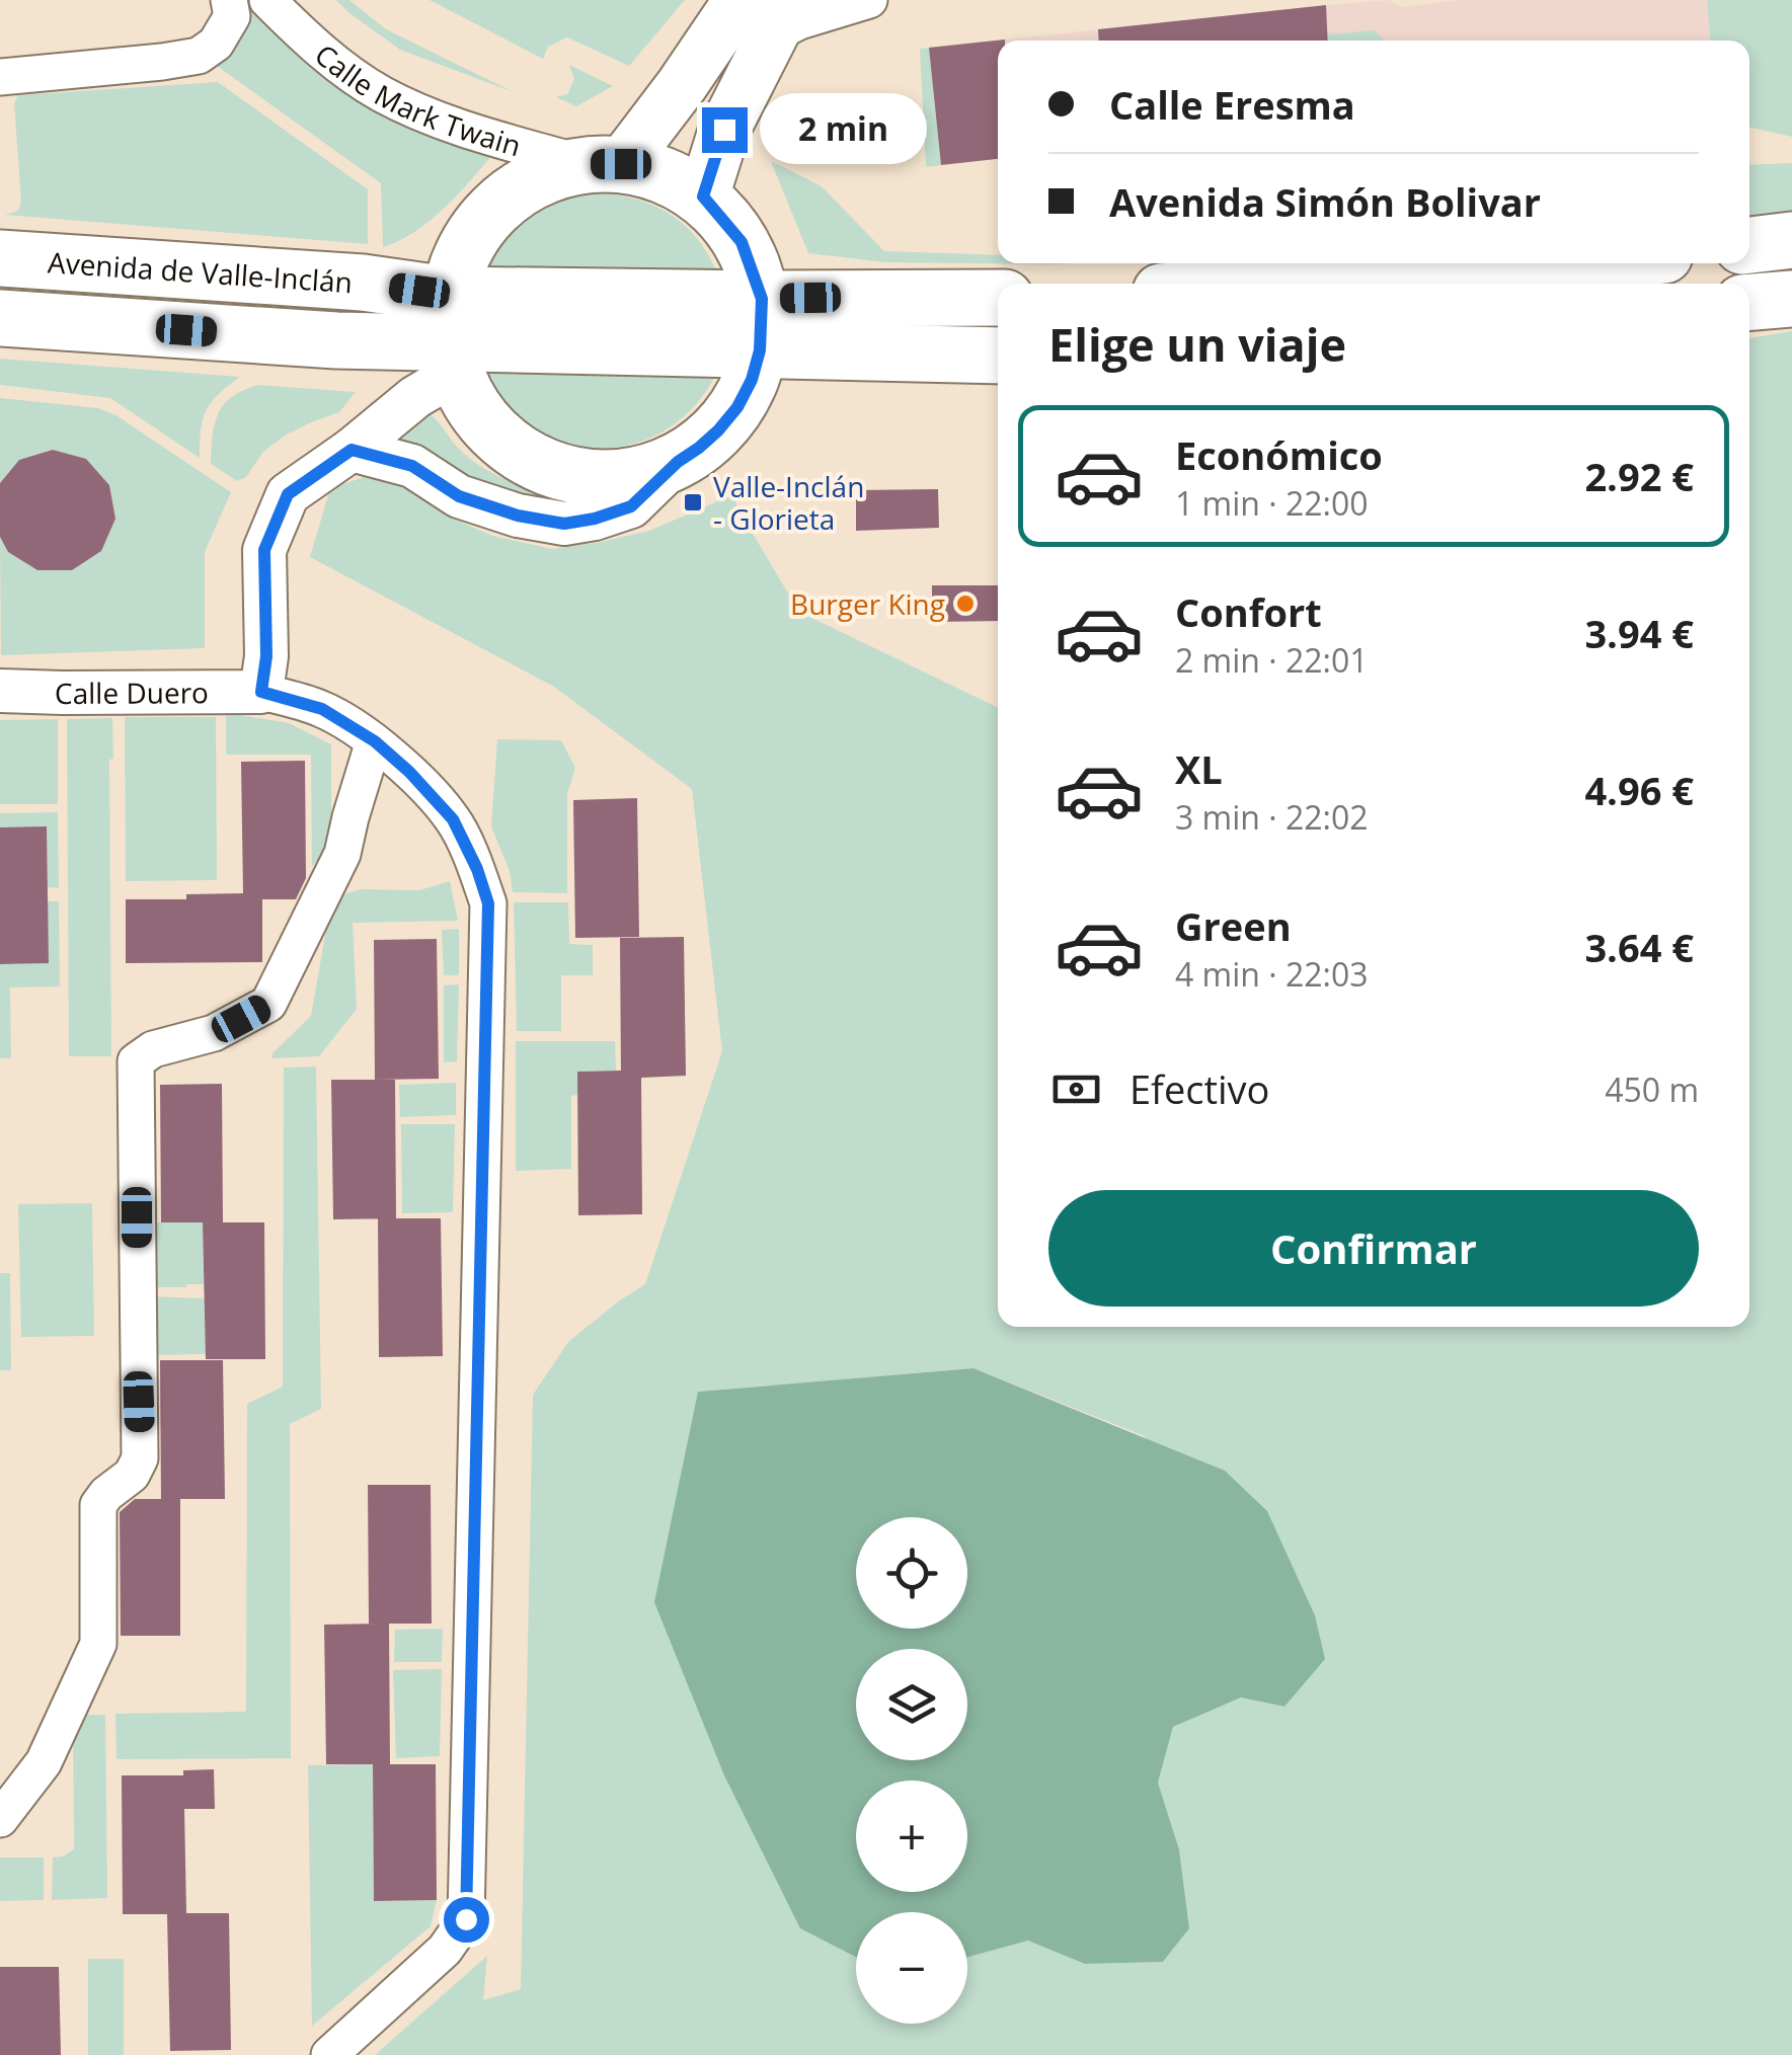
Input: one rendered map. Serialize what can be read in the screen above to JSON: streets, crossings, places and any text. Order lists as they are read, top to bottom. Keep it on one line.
{"streets":{"main road":["Avenida de Valle-Inclán"],"street":["Calle Mark Twain","Calle Duero"]},"places":{"transit":["Valle-Inclán - Glorieta"],"other":["Burger King"]},"page":{"banner":["Calle Eresma","Avenida Simón Bolivar"],"bubble":"2 min","heading":"Elige un viaje","list":[{"name":"Económico","note":"1 min · 22:00","value":"2.92 €"},{"name":"Confort","note":"2 min · 22:01","value":"3.94 €"},{"name":"XL","note":"3 min · 22:02","value":"4.96 €"},{"name":"Green","note":"4 min · 22:03","value":"3.64 €"}],"pay":["Efectivo","450 m"],"buttons":"Confirmar","map_buttons":["+","−"]}}
